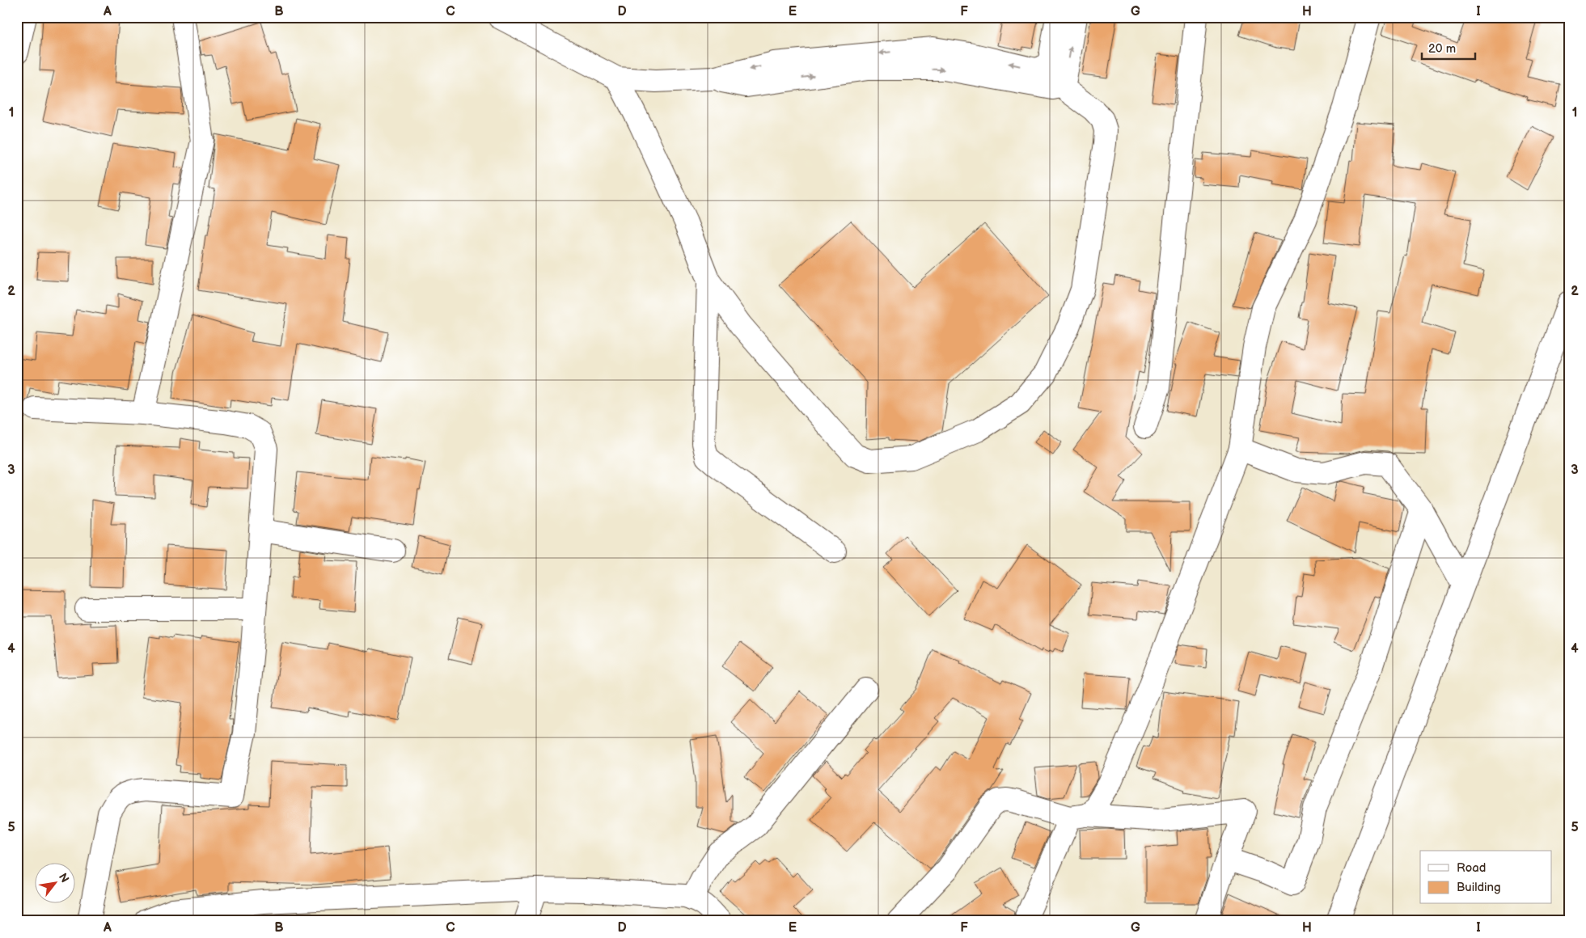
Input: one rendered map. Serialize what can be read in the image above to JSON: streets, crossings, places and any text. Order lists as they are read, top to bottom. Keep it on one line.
{"legend":["Road","Building"],"scale_bar":"20 m","north":"top right","grid":{"columns":["A","B","C","D","E","F","G","H","I"],"rows":["1","2","3","4","5"]}}
